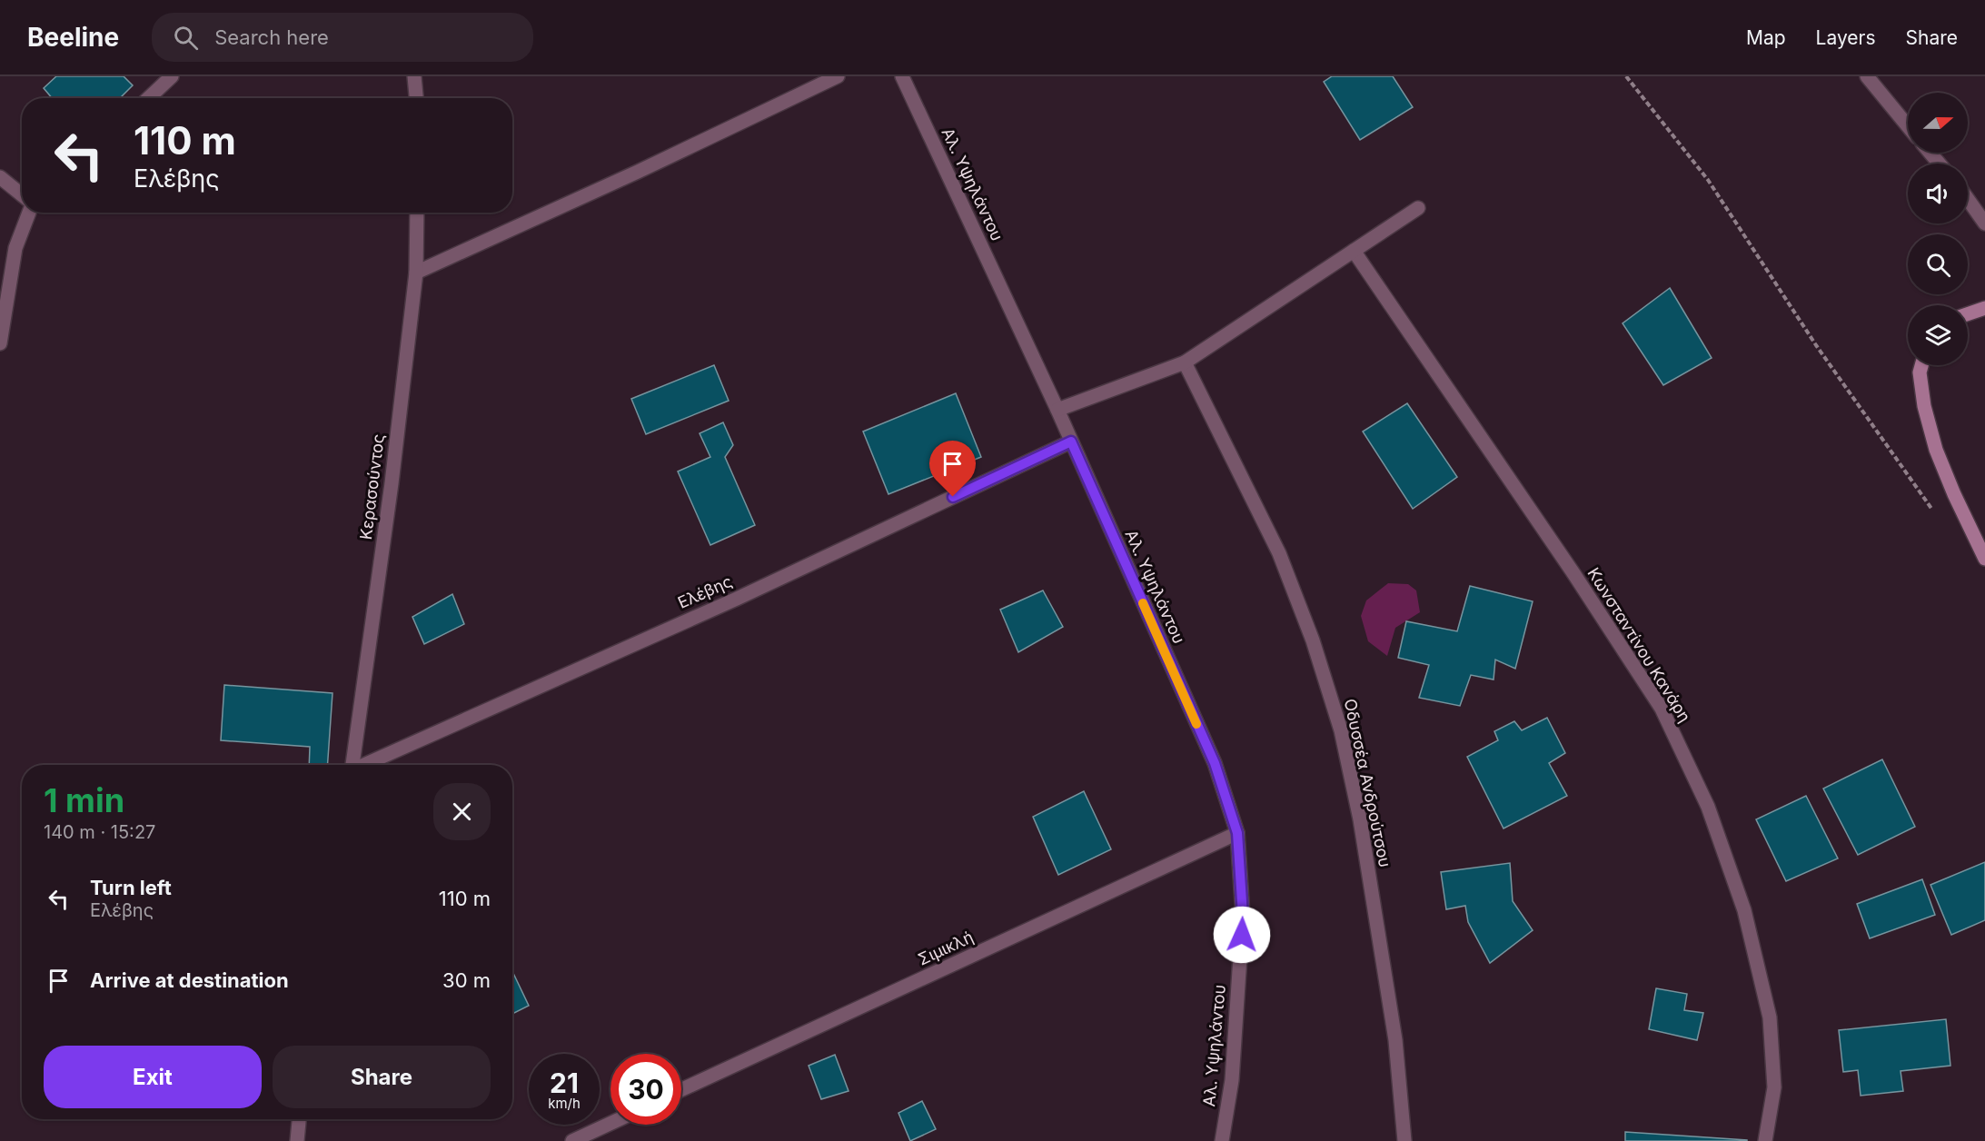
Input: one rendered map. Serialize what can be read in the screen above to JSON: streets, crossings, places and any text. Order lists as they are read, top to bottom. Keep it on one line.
{"streets":{"street":["Αλ. Υψηλάντου","Κερασούντος","Ελέβης","Κωνσταντίνου Κανάρη","Οδυσσέα Ανδρούτσου","Σιμικλή"]},"crossings":[["Αλ. Υψηλάντου","Ελέβης"],["Αλ. Υψηλάντου","Σιμικλή"]],"north":"right","page":{"header":"Beeline","search":"Search here","nav":["Map","Layers","Share"],"turn":["110 m","Ελέβης"],"heading":["1 min","140 m · 15:27"],"list":[{"name":"Turn left","note":"Ελέβης","value":"110 m"},{"name":"Arrive at destination","value":"30 m"}],"buttons":["Exit","Share"],"speed":"21 km/h","limit":"30"}}
